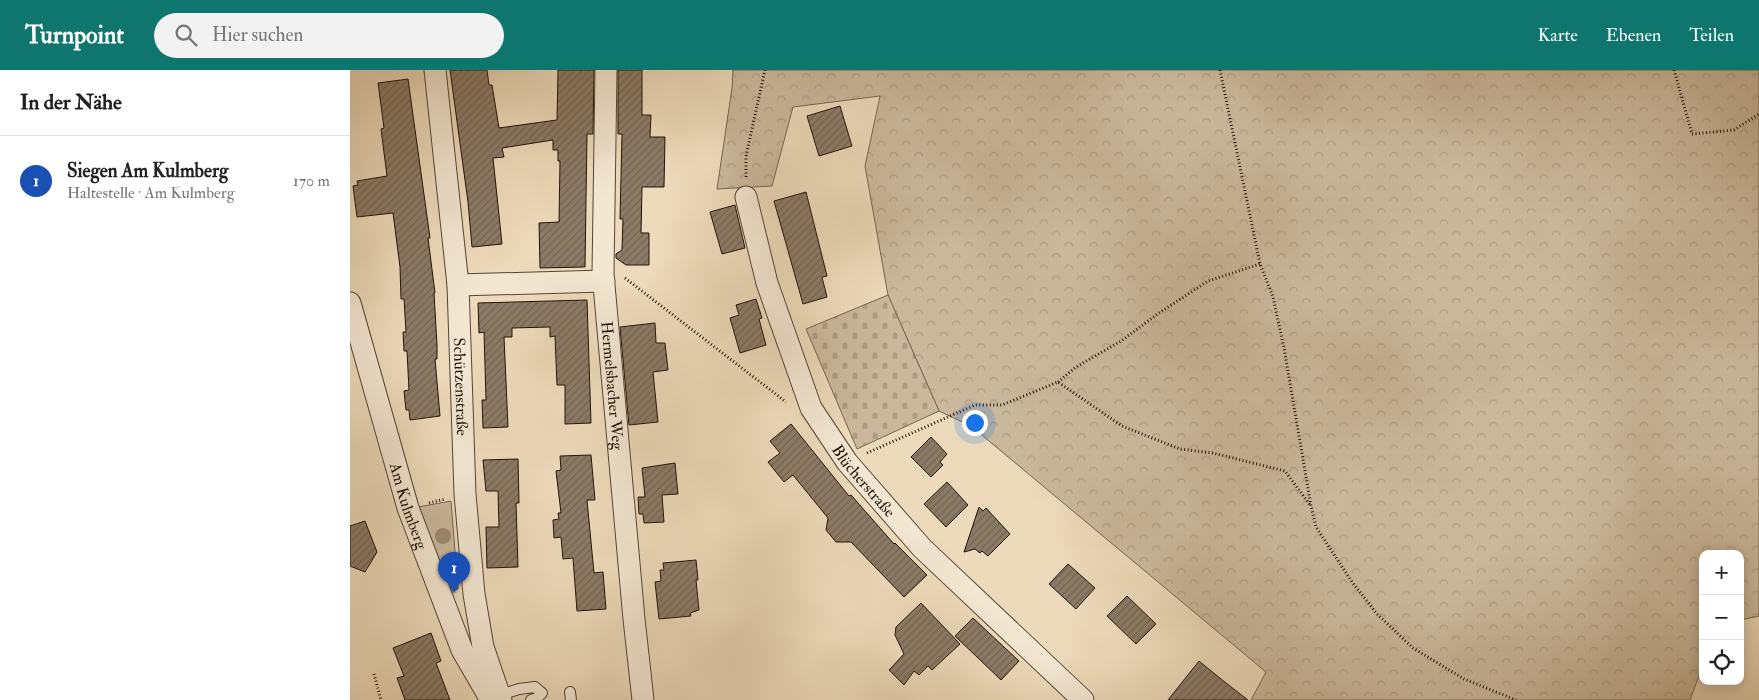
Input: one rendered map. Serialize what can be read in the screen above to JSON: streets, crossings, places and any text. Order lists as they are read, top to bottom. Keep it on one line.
{"streets":{"street":["Hermelsbacher Weg","Schützenstraße","Blücherstraße","Am Kulmberg"]},"crossings":[["Schützenstraße","Am Kulmberg"]],"page":{"header":"Turnpoint","search":"Hier suchen","nav":["Karte","Ebenen","Teilen"],"heading":"In der Nähe","list":[{"mark":"1","name":"Siegen Am Kulmberg","note":"Haltestelle · Am Kulmberg","value":"170 m"}],"map_buttons":["+","−"],"pins":"1"}}
